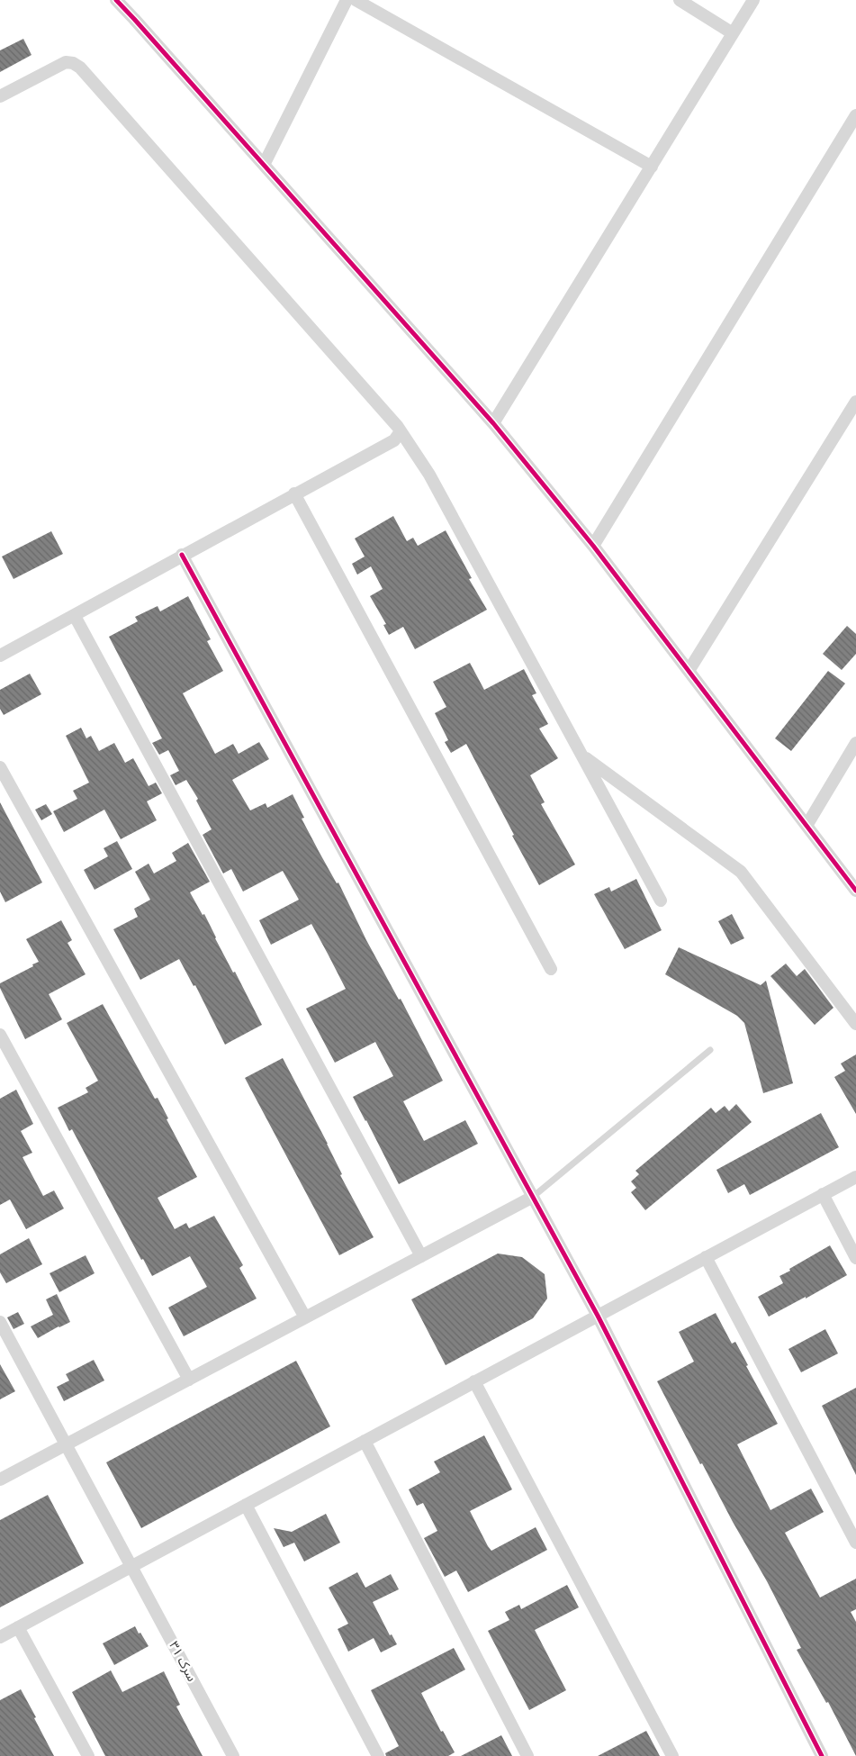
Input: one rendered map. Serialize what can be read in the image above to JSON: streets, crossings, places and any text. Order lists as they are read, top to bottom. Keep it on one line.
{"streets":{"street":["سرک ۳۱"]}}
